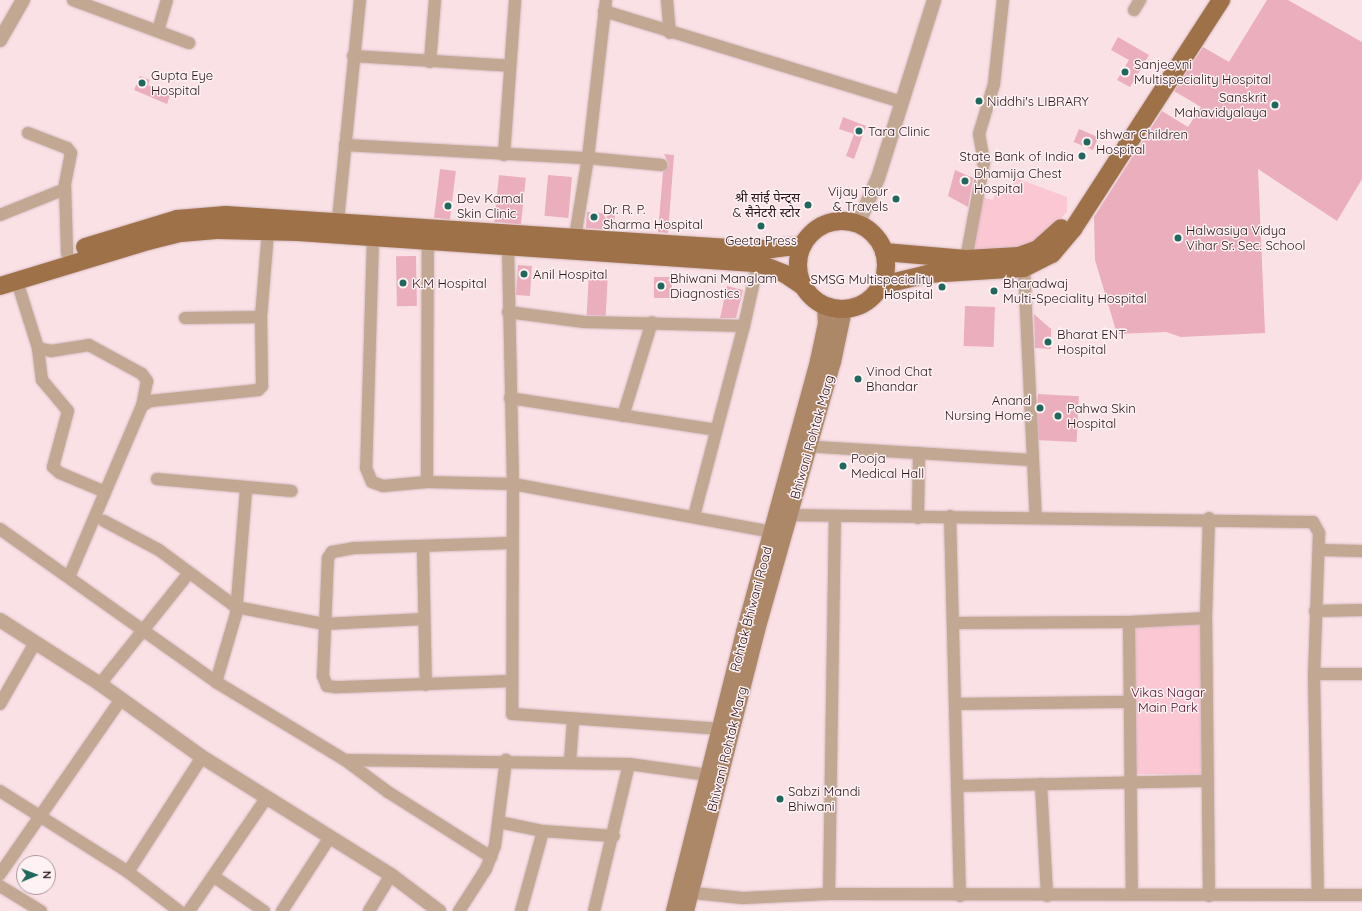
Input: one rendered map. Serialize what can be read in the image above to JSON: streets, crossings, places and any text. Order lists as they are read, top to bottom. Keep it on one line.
{"streets":{"main road":["Bhiwani Rohtak Marg","Rohtak Bhiwani Road"]},"crossings":[["Bhiwani Rohtak Marg","Rohtak Bhiwani Road"]],"parks":["Vikas Nagar Main Park"],"places":["Sanjeevni Multispeciality Hospital","Gupta Eye Hospital","Niddhi's LIBRARY","Sanskrit Mahavidyalaya","Tara Clinic","Ishwar Children Hospital","State Bank of India","Dhamija Chest Hospital","Vijay Tour & Travels","श्री सांई पेन्ट्स & सैनेटरी स्टोर","Dev Kamal Skin Clinic","Dr. R. P. Sharma Hospital","Geeta Press","Halwasiya Vidya Vihar Sr. Sec. School","Anil Hospital","K.M Hospital","Bhiwani Manglam Diagnostics","SMSG Multispeciality Hospital","Bharadwaj Multi-Speciality Hospital","Bharat ENT Hospital","Vinod Chat Bhandar","Anand Nursing Home","Pahwa Skin Hospital","Pooja Medical Hall","Sabzi Mandi Bhiwani"],"north":"right"}
